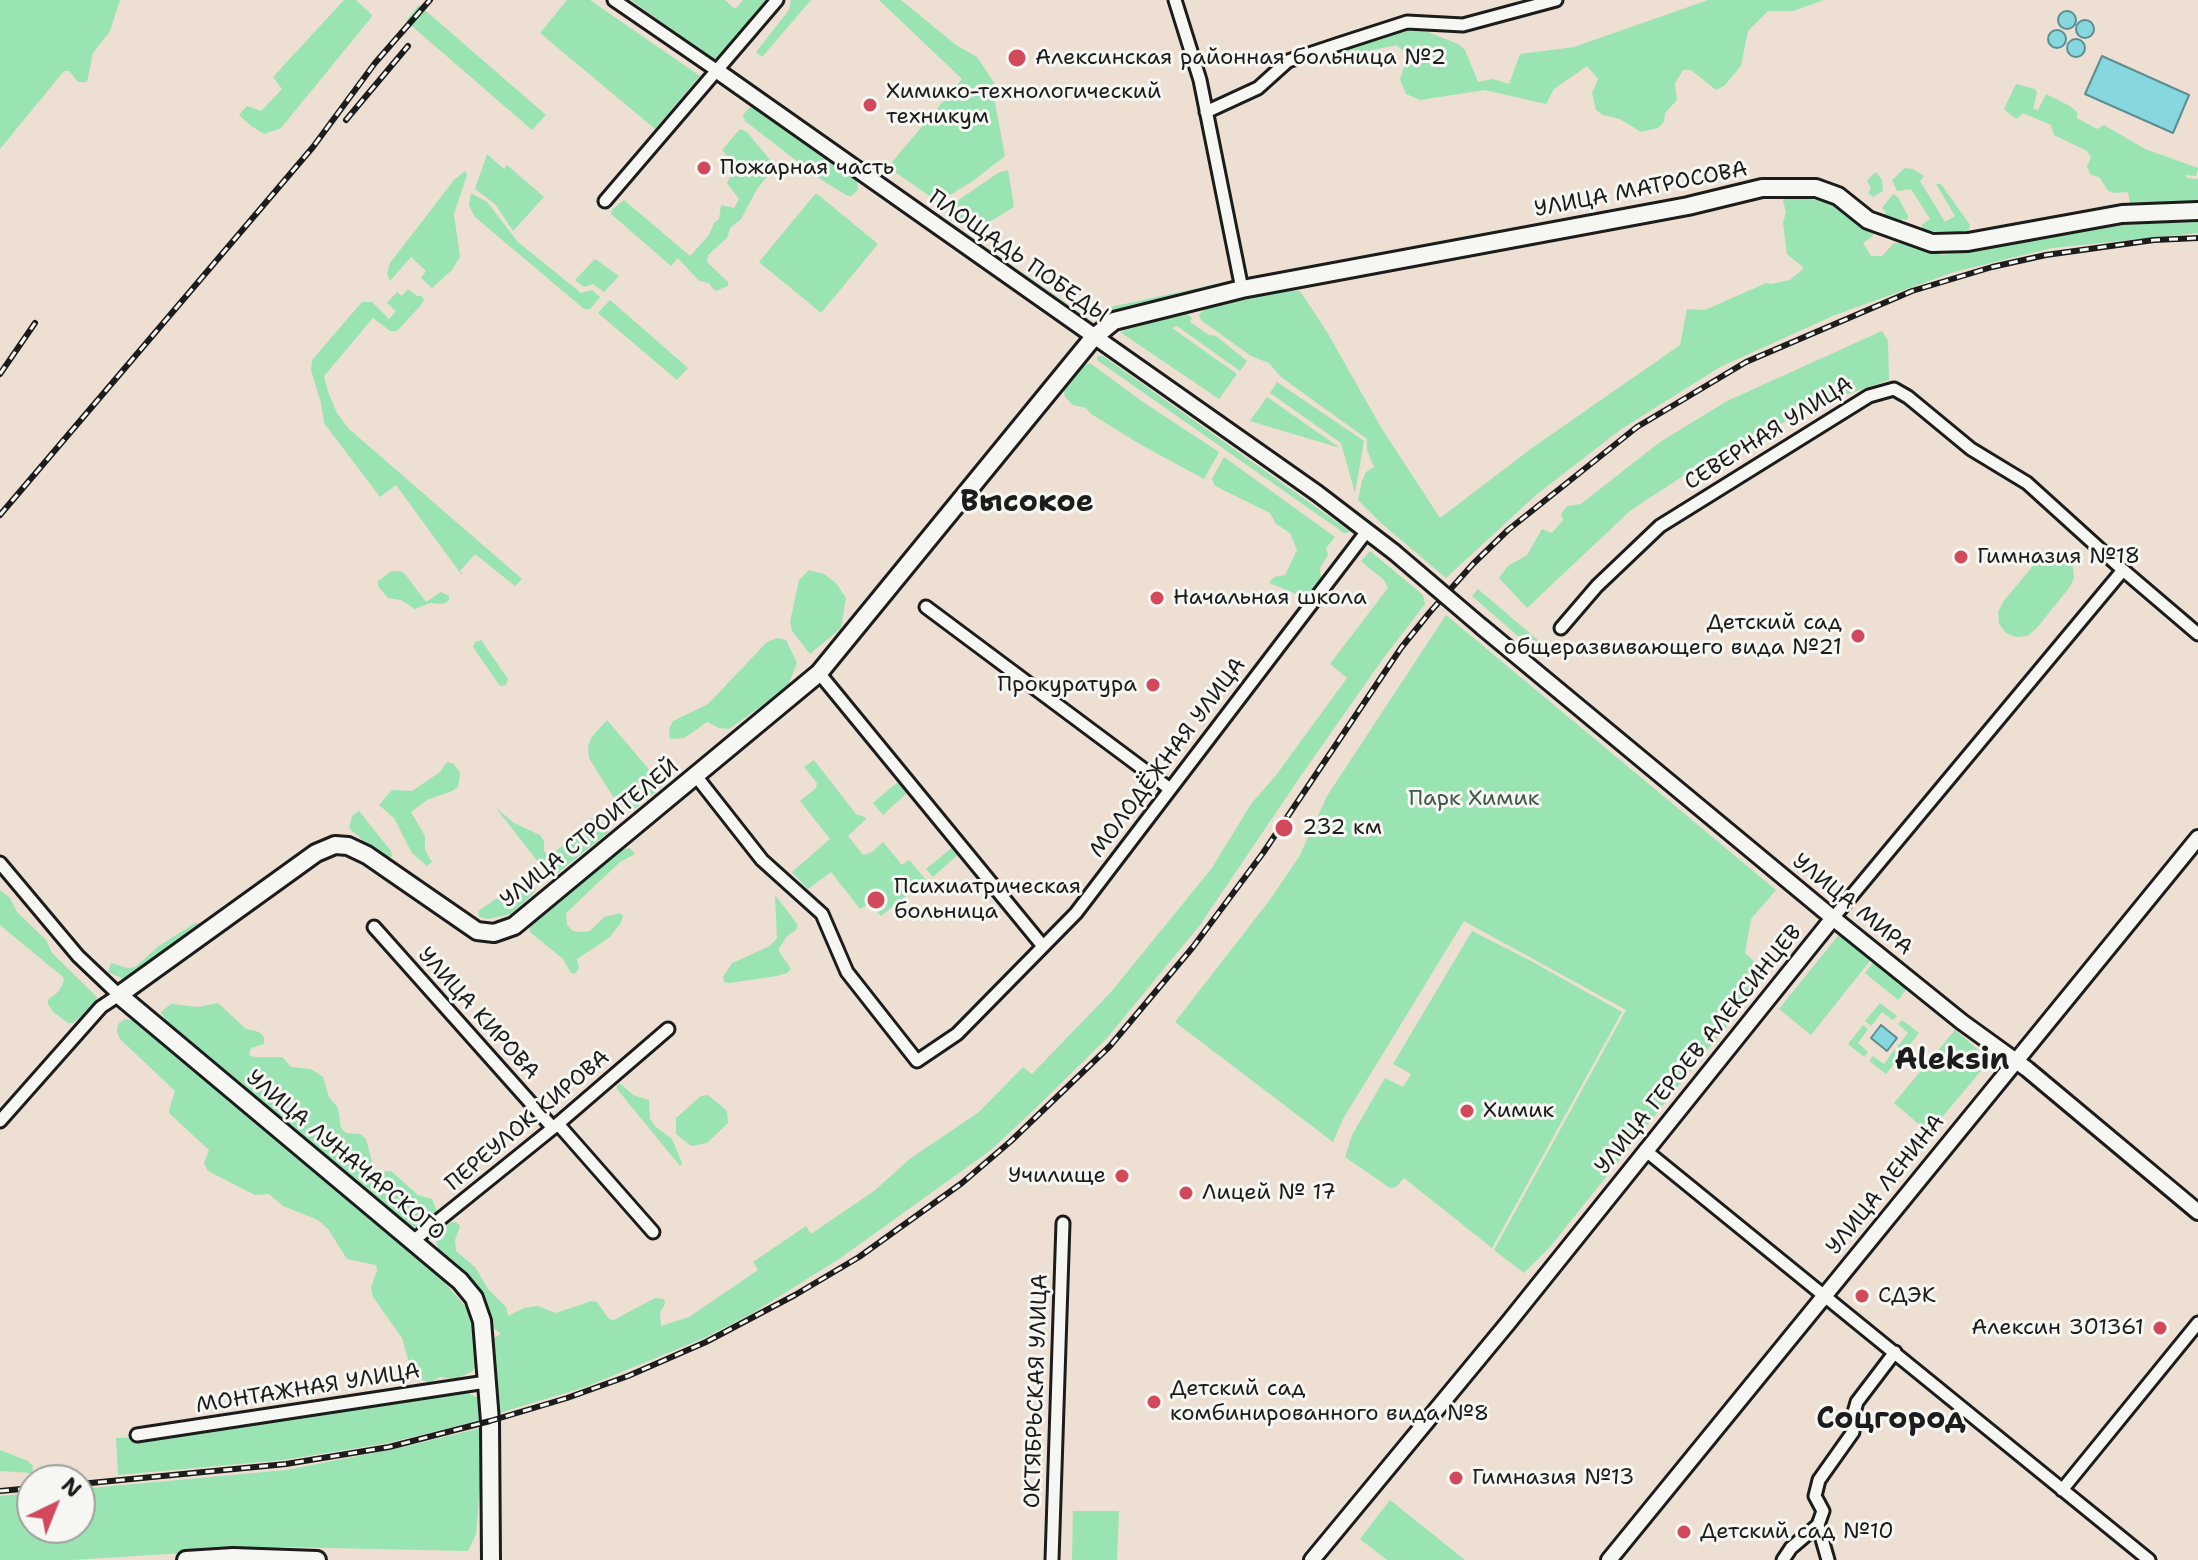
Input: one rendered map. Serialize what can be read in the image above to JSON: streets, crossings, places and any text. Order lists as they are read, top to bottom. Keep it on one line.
{"streets":{"main road":["УЛИЦА МАТРОСОВА","УЛИЦА СТРОИТЕЛЕЙ","УЛИЦА ЛУНАЧАРСКОГО"],"street":["ПЛОЩАДЬ ПОБЕДЫ","СЕВЕРНАЯ УЛИЦА","МОЛОДЁЖНАЯ УЛИЦА","УЛИЦА МИРА","УЛИЦА КИРОВА","УЛИЦА ГЕРОЕВ АЛЕКСИНЦЕВ","ПЕРЕУЛОК КИРОВА","УЛИЦА ЛЕНИНА","МОНТАЖНАЯ УЛИЦА","ОКТЯБРЬСКАЯ УЛИЦА"]},"crossings":[["УЛИЦА МАТРОСОВА","ПЛОЩАДЬ ПОБЕДЫ"],["УЛИЦА МАТРОСОВА","УЛИЦА СТРОИТЕЛЕЙ"],["ПЛОЩАДЬ ПОБЕДЫ","МОЛОДЁЖНАЯ УЛИЦА"],["ПЛОЩАДЬ ПОБЕДЫ","УЛИЦА СТРОИТЕЛЕЙ"],["ПЛОЩАДЬ ПОБЕДЫ","УЛИЦА МИРА"],["СЕВЕРНАЯ УЛИЦА","УЛИЦА ГЕРОЕВ АЛЕКСИНЦЕВ"],["МОЛОДЁЖНАЯ УЛИЦА","УЛИЦА СТРОИТЕЛЕЙ"],["УЛИЦА СТРОИТЕЛЕЙ","УЛИЦА ЛУНАЧАРСКОГО"],["УЛИЦА МИРА","УЛИЦА ГЕРОЕВ АЛЕКСИНЦЕВ"],["УЛИЦА МИРА","УЛИЦА ЛЕНИНА"],["УЛИЦА КИРОВА","ПЕРЕУЛОК КИРОВА"],["ПЕРЕУЛОК КИРОВА","УЛИЦА ЛУНАЧАРСКОГО"],["УЛИЦА ЛУНАЧАРСКОГО","МОНТАЖНАЯ УЛИЦА"]],"districts":["Высокое","Aleksin","Соцгород"],"parks":["Парк Химик"],"places":["Алексинская районная больница №2","Химико-технологический техникум","Пожарная часть","Гимназия №18","Начальная школа","Детский сад общеразвивающего вида №21","Прокуратура","232 км","Психиатрическая больница","Химик","Училище","Лицей № 17","СДЭК","Алексин 301361","Детский сад комбинированного вида №8","Гимназия №13","Детский сад №10"],"north":"top right"}
